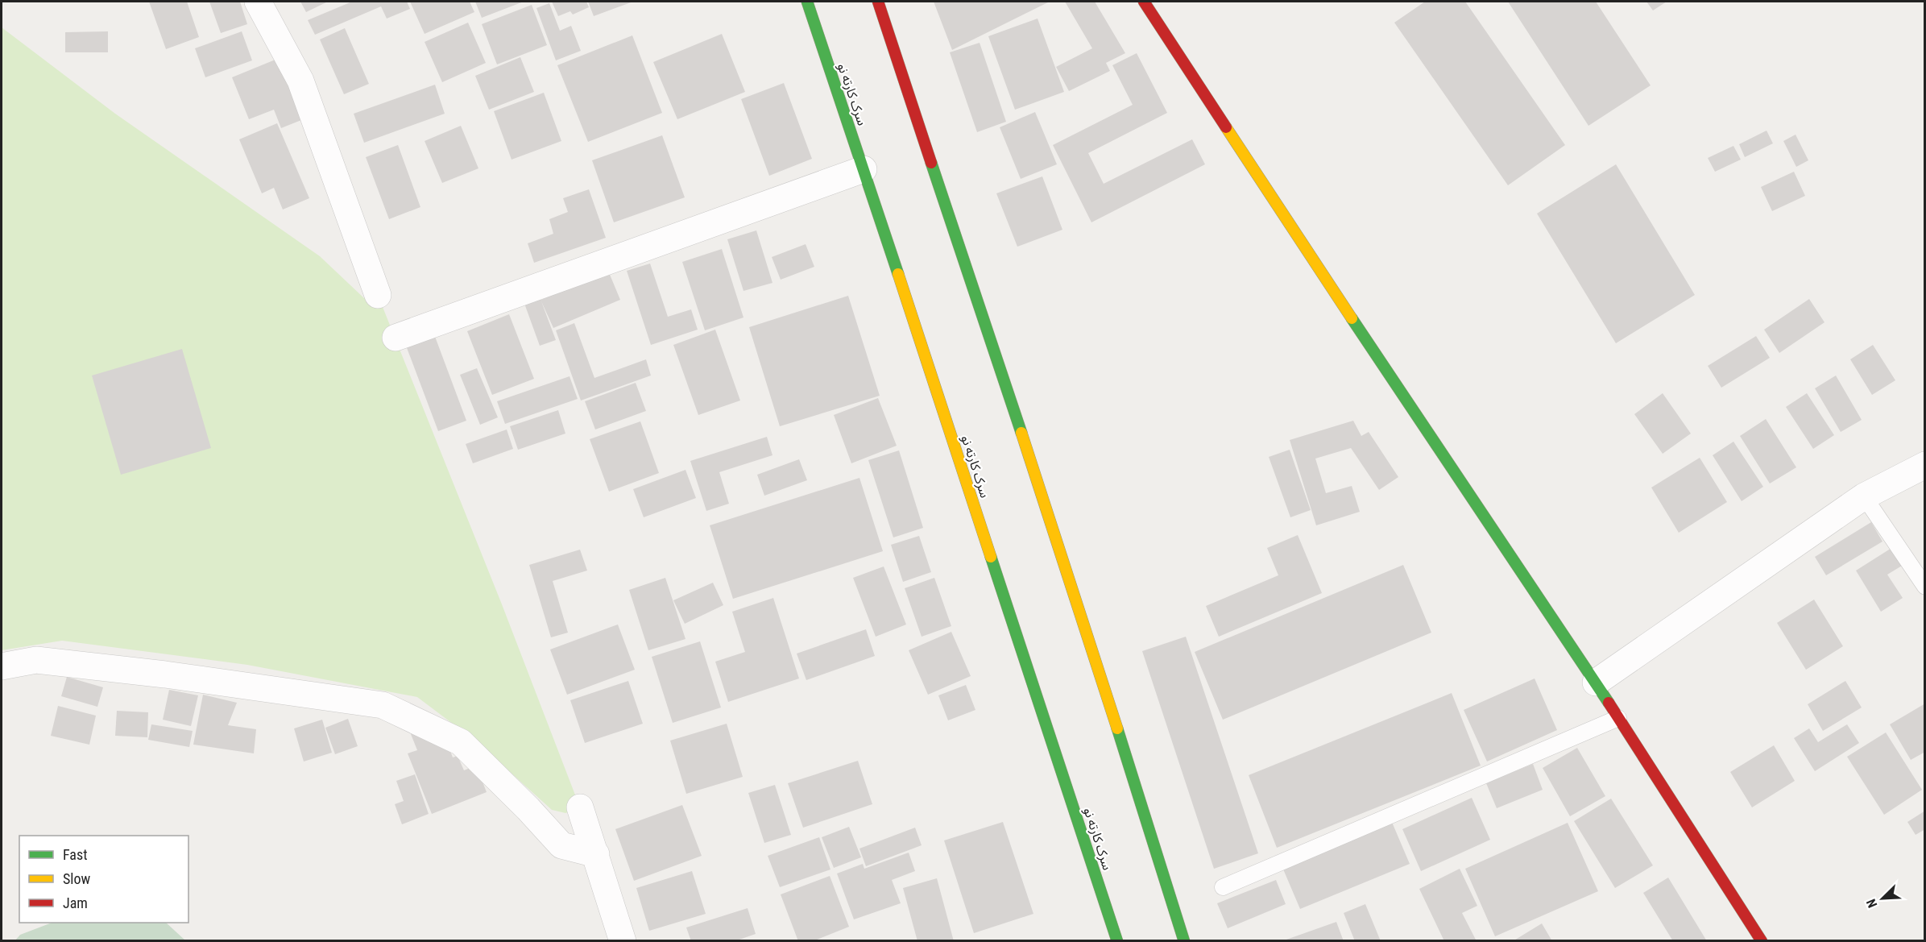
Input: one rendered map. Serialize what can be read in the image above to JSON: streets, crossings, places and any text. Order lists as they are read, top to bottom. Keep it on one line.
{"streets":{"main road":["سرک کارته نو"]},"legend":["Fast","Slow","Jam"],"north":"bottom left"}
